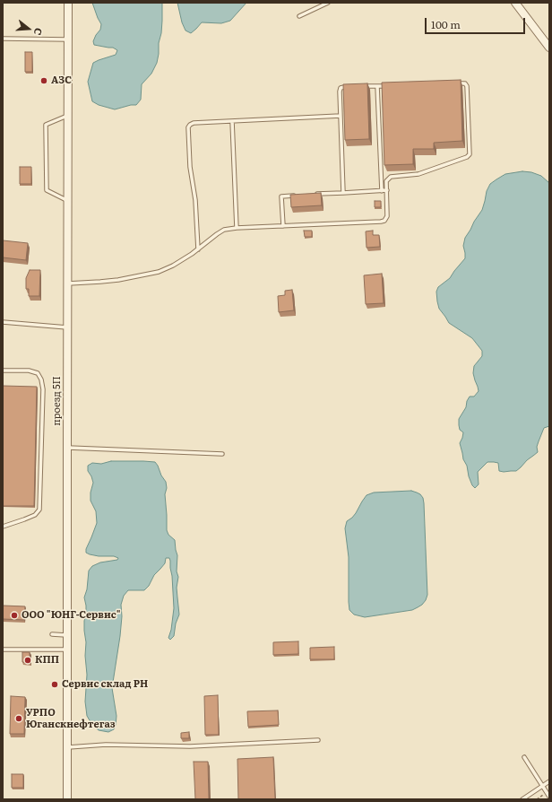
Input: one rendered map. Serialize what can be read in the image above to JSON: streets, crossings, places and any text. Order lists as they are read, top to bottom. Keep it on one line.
{"streets":{"street":["проезд 5П"]},"places":["АЗС","ООО \"ЮНГ-Сервис\"","КПП","Сервис склад РН","УРПО Юганскнефтегаз"],"scale_bar":"100 m","north":"right"}
